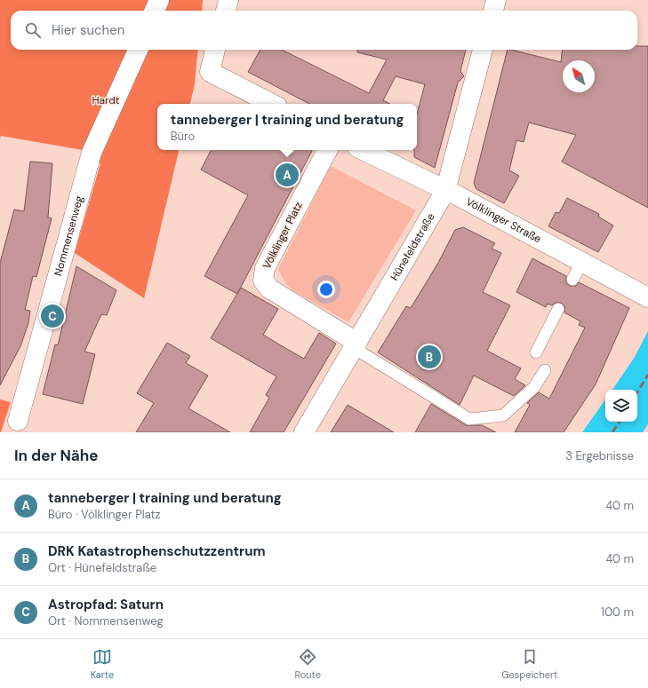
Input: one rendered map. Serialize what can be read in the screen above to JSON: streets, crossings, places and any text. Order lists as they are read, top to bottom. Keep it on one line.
{"streets":{"street":["Völklinger Straße","Völklinger Platz","Nommensenweg","Hünefeldstraße"]},"crossings":[["Völklinger Straße","Hünefeldstraße"],["Völklinger Platz","Hünefeldstraße"]],"parks":["Hardt"],"north":"top left","page":{"search":"Hier suchen","popup":["tanneberger | training und beratung","Büro"],"pins":["A","C","B"],"heading":["In der Nähe","3 Ergebnisse"],"list":[{"mark":"A","name":"tanneberger | training und beratung","note":"Büro · Völklinger Platz","value":"40 m"},{"mark":"B","name":"DRK Katastrophenschutzzentrum","note":"Ort · Hünefeldstraße","value":"40 m"},{"mark":"C","name":"Astropfad: Saturn","note":"Ort · Nommensenweg","value":"100 m"}],"nav":["Karte","Route","Gespeichert"]}}
